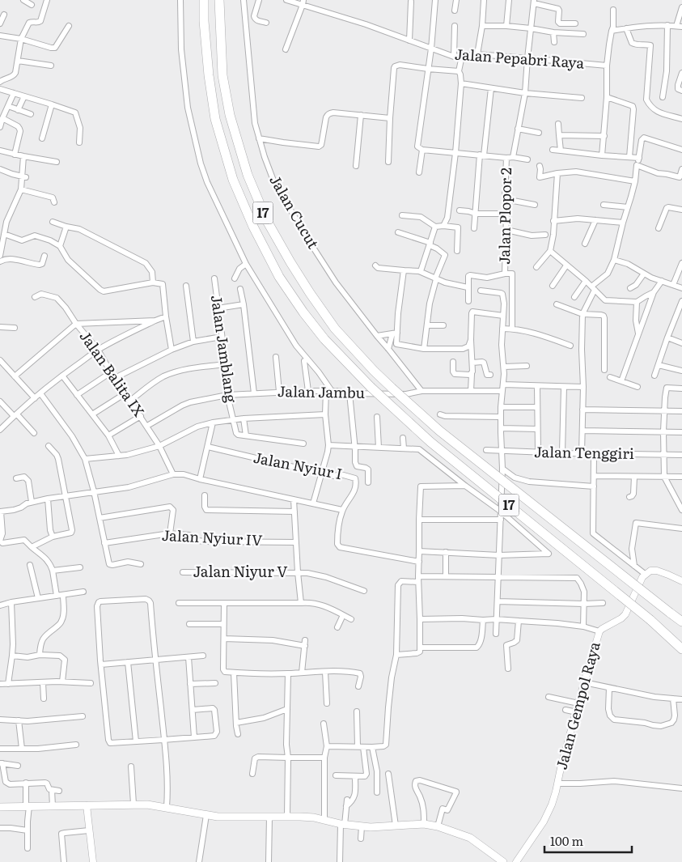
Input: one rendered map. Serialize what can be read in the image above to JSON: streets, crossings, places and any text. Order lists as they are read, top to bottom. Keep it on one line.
{"streets":{"highway":["17"],"street":["Jalan Pepabri Raya","Jalan Cucut","Jalan Plopor 2","Jalan Jamblang","Jalan Balita IX","Jalan Jambu","Jalan Tenggiri","Jalan Nyiur I","Jalan Nyiur IV","Jalan Niyur V","Jalan Gempol Raya"]},"crossings":[["Jalan Cucut","Jalan Jambu"],["Jalan Jamblang","Jalan Balita IX"],["Jalan Jamblang","Jalan Jambu"],["Jalan Balita IX","Jalan Jambu"]],"scale_bar":"100 m"}
